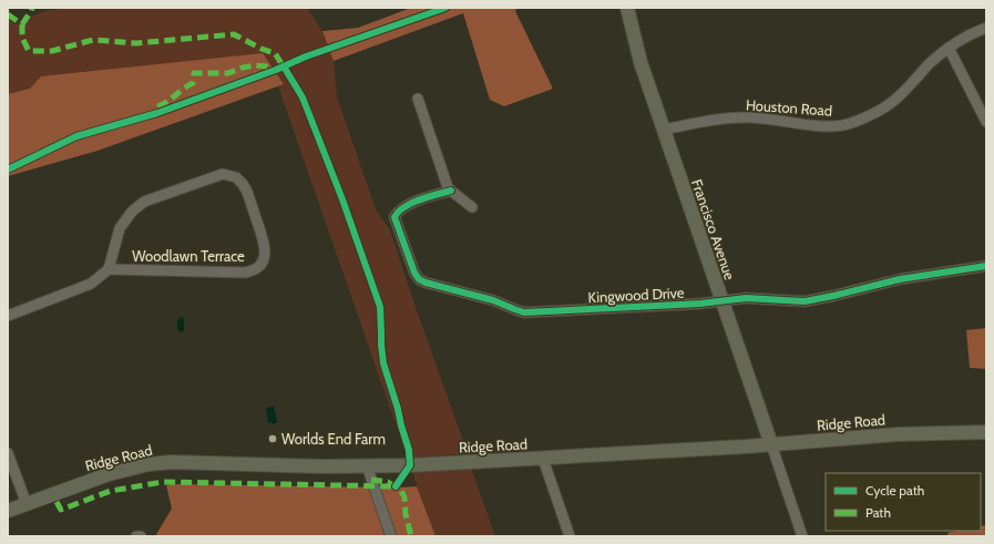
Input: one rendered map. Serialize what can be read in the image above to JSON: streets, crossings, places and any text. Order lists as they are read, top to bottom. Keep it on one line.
{"streets":{"main road":["Francisco Avenue","Ridge Road"],"street":["Houston Road","Woodlawn Terrace","Kingwood Drive"]},"crossings":[["Houston Road","Francisco Avenue"],["Francisco Avenue","Kingwood Drive"],["Francisco Avenue","Ridge Road"]],"places":["Worlds End Farm"],"legend":["Cycle path","Path"]}
